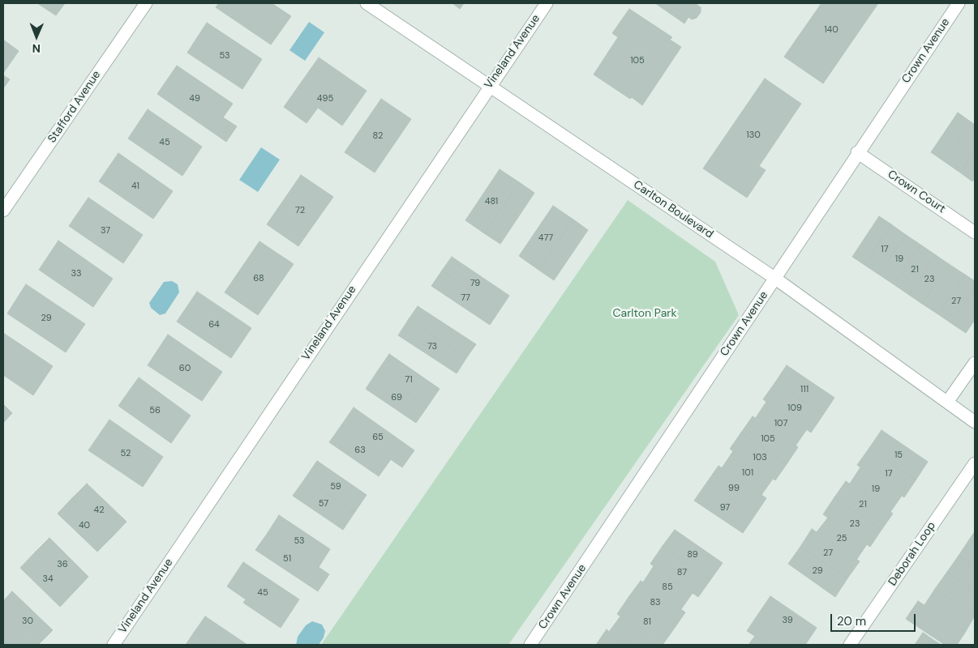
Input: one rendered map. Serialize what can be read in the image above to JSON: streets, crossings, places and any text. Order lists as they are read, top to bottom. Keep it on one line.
{"streets":{"street":["Crown Avenue","Vineland Avenue","Stafford Avenue","Crown Court","Carlton Boulevard","Deborah Loop"]},"crossings":[["Crown Avenue","Crown Court"],["Crown Avenue","Carlton Boulevard"],["Vineland Avenue","Carlton Boulevard"]],"parks":["Carlton Park"],"house_numbers":["140","53","105","49","495","130","82","45","41","481","72","37","477","17","19","21","33","68","23","79","77","27","29","64","73","60","71","111","69","109","56","107","65","105","63","52","15","103","101","17","59","99","19","57","21","97","42","23","40","25","53","27","89","51","36","29","87","34","85","45","83","39","30","81"],"scale_bar":"20 m","north":"bottom"}
